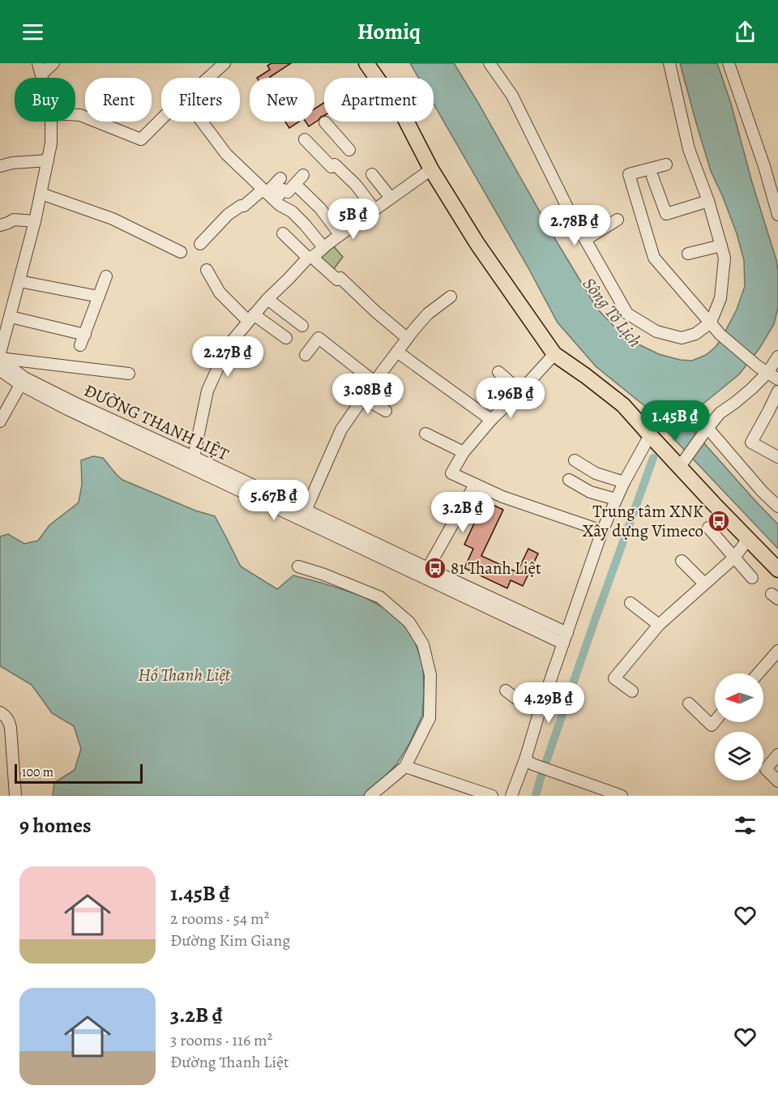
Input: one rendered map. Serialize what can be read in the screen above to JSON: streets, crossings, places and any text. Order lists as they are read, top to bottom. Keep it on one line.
{"streets":{"street":["ĐƯỜNG THANH LIỆT"]},"water":["Sông Tô Lịch","Hồ Thanh Liệt"],"places":{"bus stop":["Trung tâm XNK Xây dựng Vimeco","81 Thanh Liệt"]},"scale_bar":"100 m","north":"left","page":{"header":"Homiq","chip":["Buy","Rent","Filters","New","Apartment"],"price":["5B ₫","2.78B ₫","2.27B ₫","3.08B ₫","1.96B ₫","1.45B ₫","5.67B ₫","3.2B ₫","4.29B ₫"],"scale":"100 m","heading":"9 homes","list":[{"name":"1.45B ₫","note":"2 rooms · 54 m² · Đường Kim Giang"},{"name":"3.2B ₫","note":"3 rooms · 116 m² · Đường Thanh Liệt"}]}}
